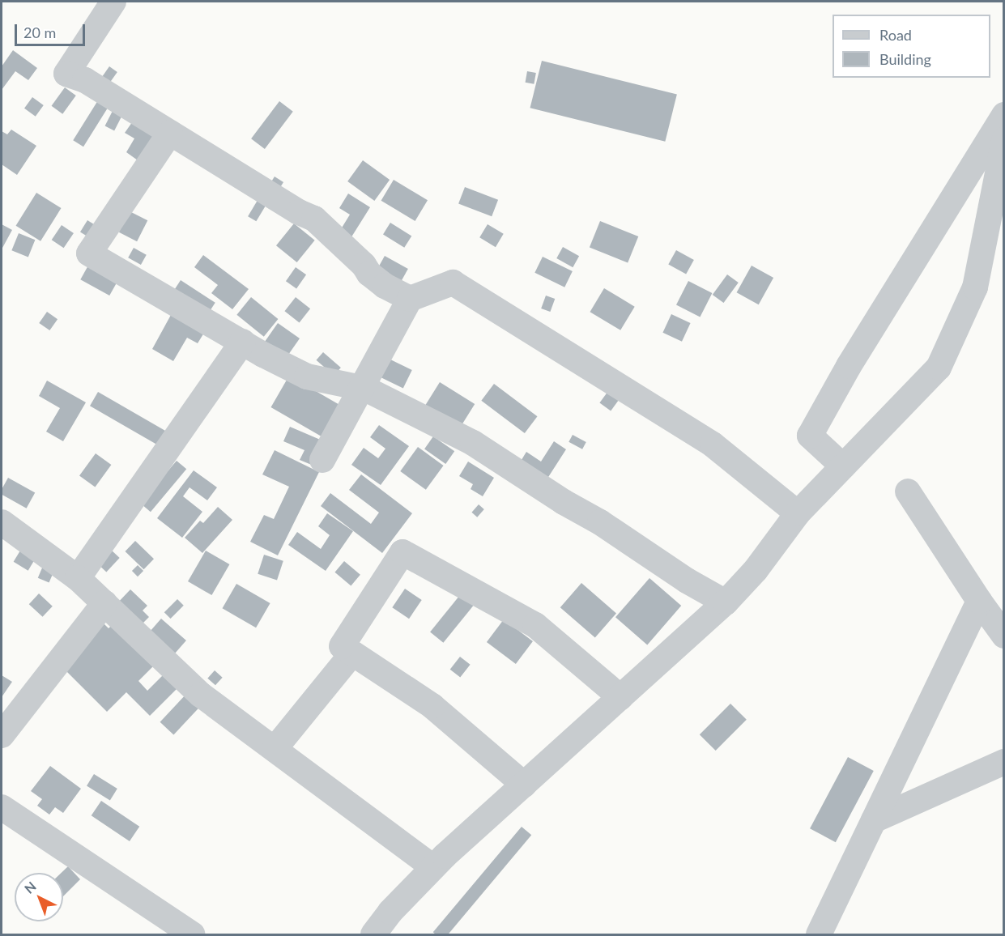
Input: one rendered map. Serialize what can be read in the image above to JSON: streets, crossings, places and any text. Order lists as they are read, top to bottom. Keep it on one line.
{"legend":["Road","Building"],"scale_bar":"20 m","north":"top left"}
